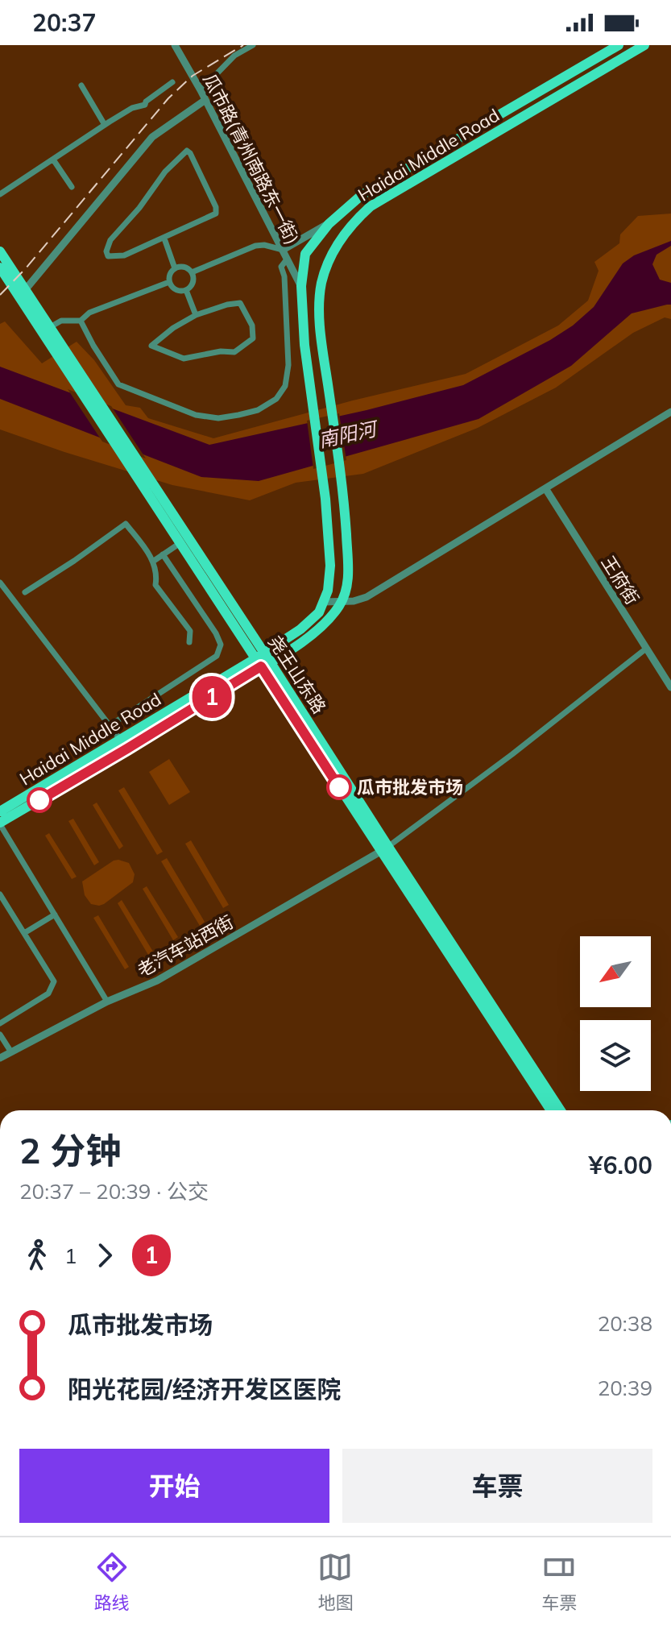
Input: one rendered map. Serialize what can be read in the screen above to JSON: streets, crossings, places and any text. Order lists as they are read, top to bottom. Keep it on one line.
{"streets":{"main road":["Haidai Middle Road","尧王山东路"],"street":["瓜市路(青州南路东一街)","王府街","老汽车站西街"]},"crossings":[["Haidai Middle Road","瓜市路(青州南路东一街)"],["Haidai Middle Road","尧王山东路"],["尧王山东路","老汽车站西街"]],"water":["南阳河"],"places":["瓜市批发市场"],"lines":["bus line 1"],"north":"bottom left","page":{"status":"20:37","on_map":"1","heading":["2 分钟","20:37 – 20:39 · 公交","¥6.00"],"legs":["1","1"],"list":[{"name":"瓜市批发市场","value":"20:38"},{"name":"阳光花园/经济开发区医院","value":"20:39"}],"buttons":["开始","车票"],"tabs":["路线","地图","车票"]}}
